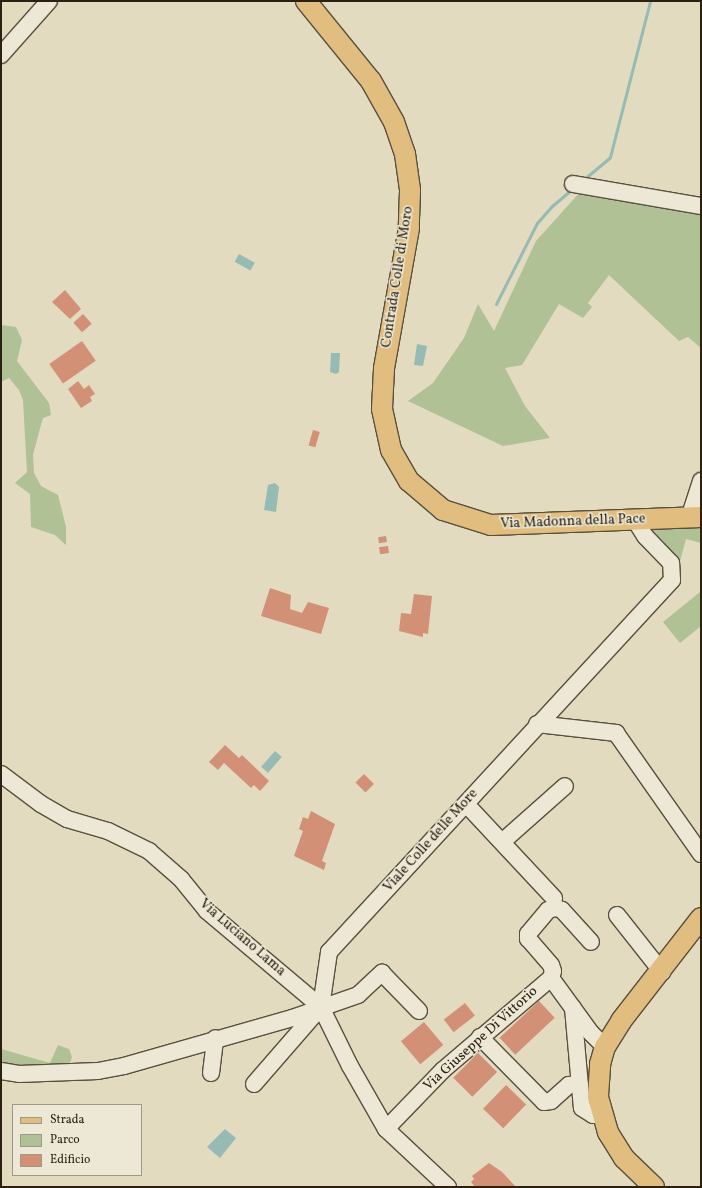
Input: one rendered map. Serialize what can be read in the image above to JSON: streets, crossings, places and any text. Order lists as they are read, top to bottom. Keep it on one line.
{"streets":{"main road":["Contrada Colle di Moro","Via Madonna della Pace"],"street":["Viale Colle delle More","Via Luciano Lama","Via Giuseppe Di Vittorio"]},"crossings":[["Contrada Colle di Moro","Via Madonna della Pace"],["Via Madonna della Pace","Viale Colle delle More"],["Viale Colle delle More","Via Luciano Lama"]],"legend":["Strada","Parco","Edificio"]}
